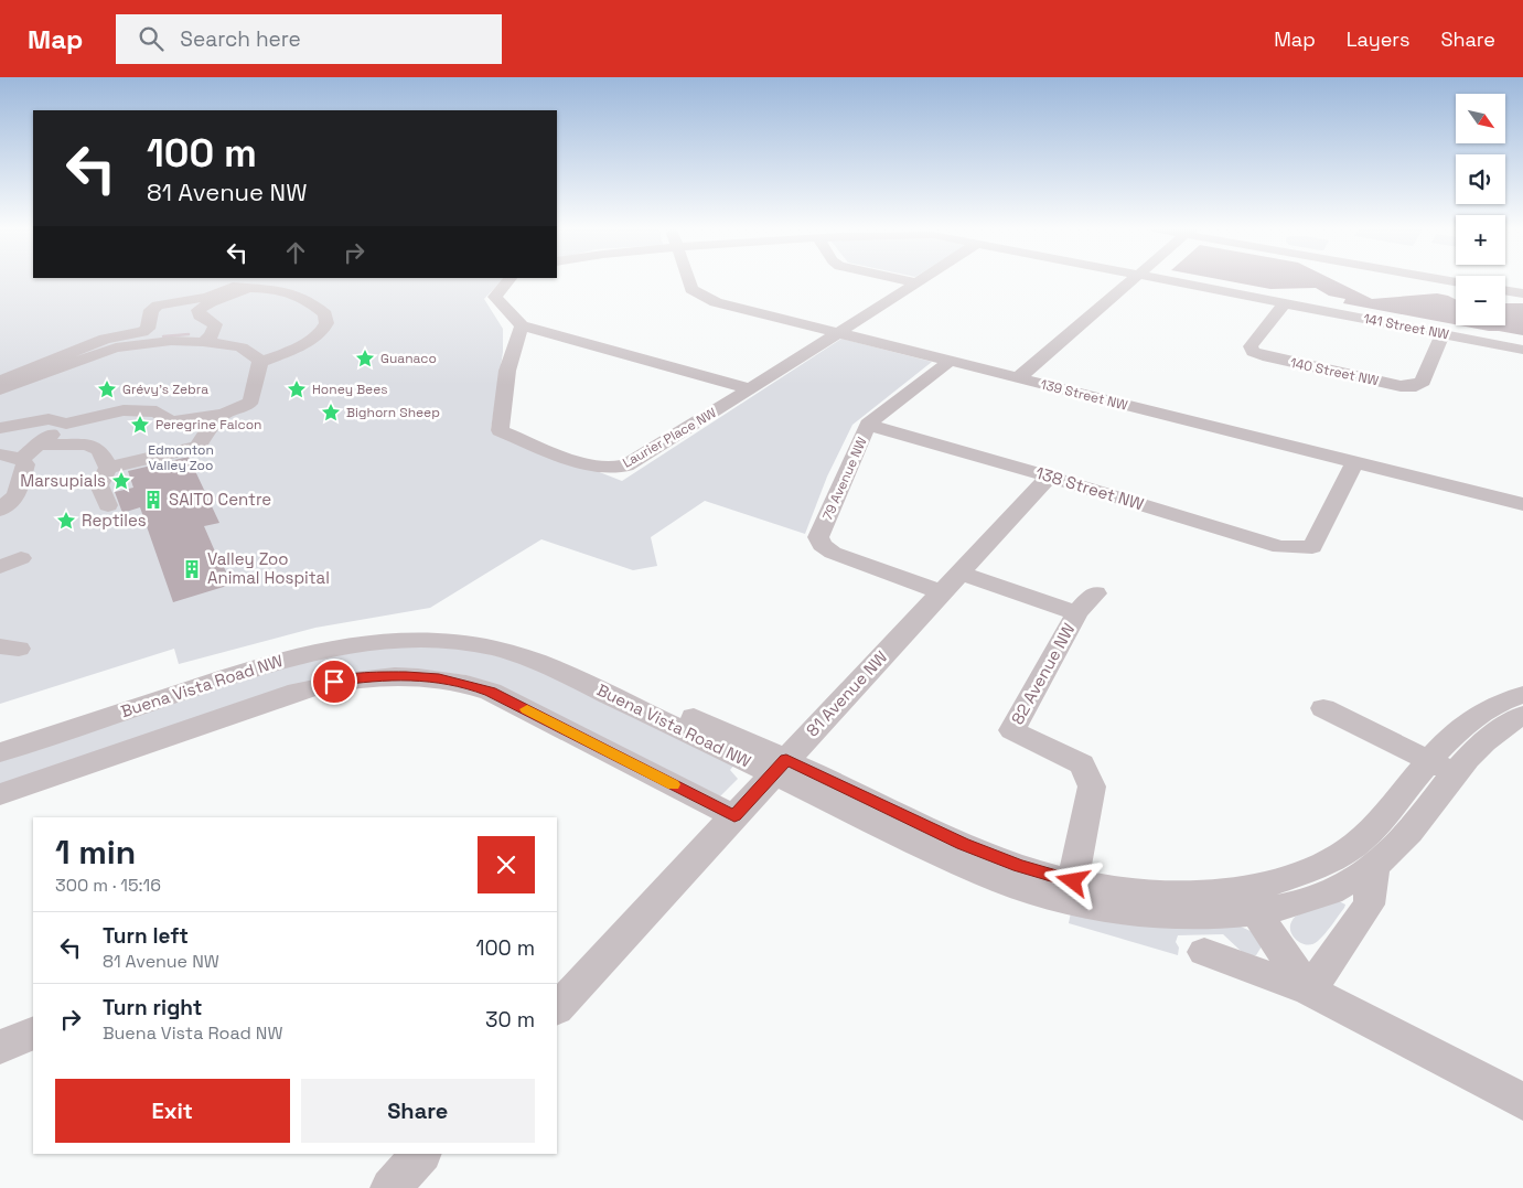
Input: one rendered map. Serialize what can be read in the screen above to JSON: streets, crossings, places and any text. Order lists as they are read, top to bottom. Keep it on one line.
{"streets":{"street":["141 Street NW","140 Street NW","139 Street NW","Laurier Place NW","79 Avenue NW","138 Street NW","82 Avenue NW","Buena Vista Road NW","81 Avenue NW"]},"crossings":[["141 Street NW","140 Street NW"],["139 Street NW","Laurier Place NW"],["139 Street NW","79 Avenue NW"],["139 Street NW","138 Street NW"],["79 Avenue NW","138 Street NW"],["79 Avenue NW","81 Avenue NW"],["138 Street NW","81 Avenue NW"],["82 Avenue NW","Buena Vista Road NW"],["Buena Vista Road NW","81 Avenue NW"]],"parks":["Edmonton Valley Zoo"],"places":{"place":["Guanaco","Grévy's Zebra","Honey Bees","Bighorn Sheep","Peregrine Falcon","Marsupials","Reptiles"],"building":["SAITO Centre","Valley Zoo Animal Hospital"]},"north":"bottom right","page":{"header":"Map","search":"Search here","nav":["Map","Layers","Share"],"map_buttons":["+","−"],"turn":["100 m","81 Avenue NW"],"heading":["1 min","300 m · 15:16"],"list":[{"name":"Turn left","note":"81 Avenue NW","value":"100 m"},{"name":"Turn right","note":"Buena Vista Road NW","value":"30 m"}],"buttons":["Exit","Share"]}}
